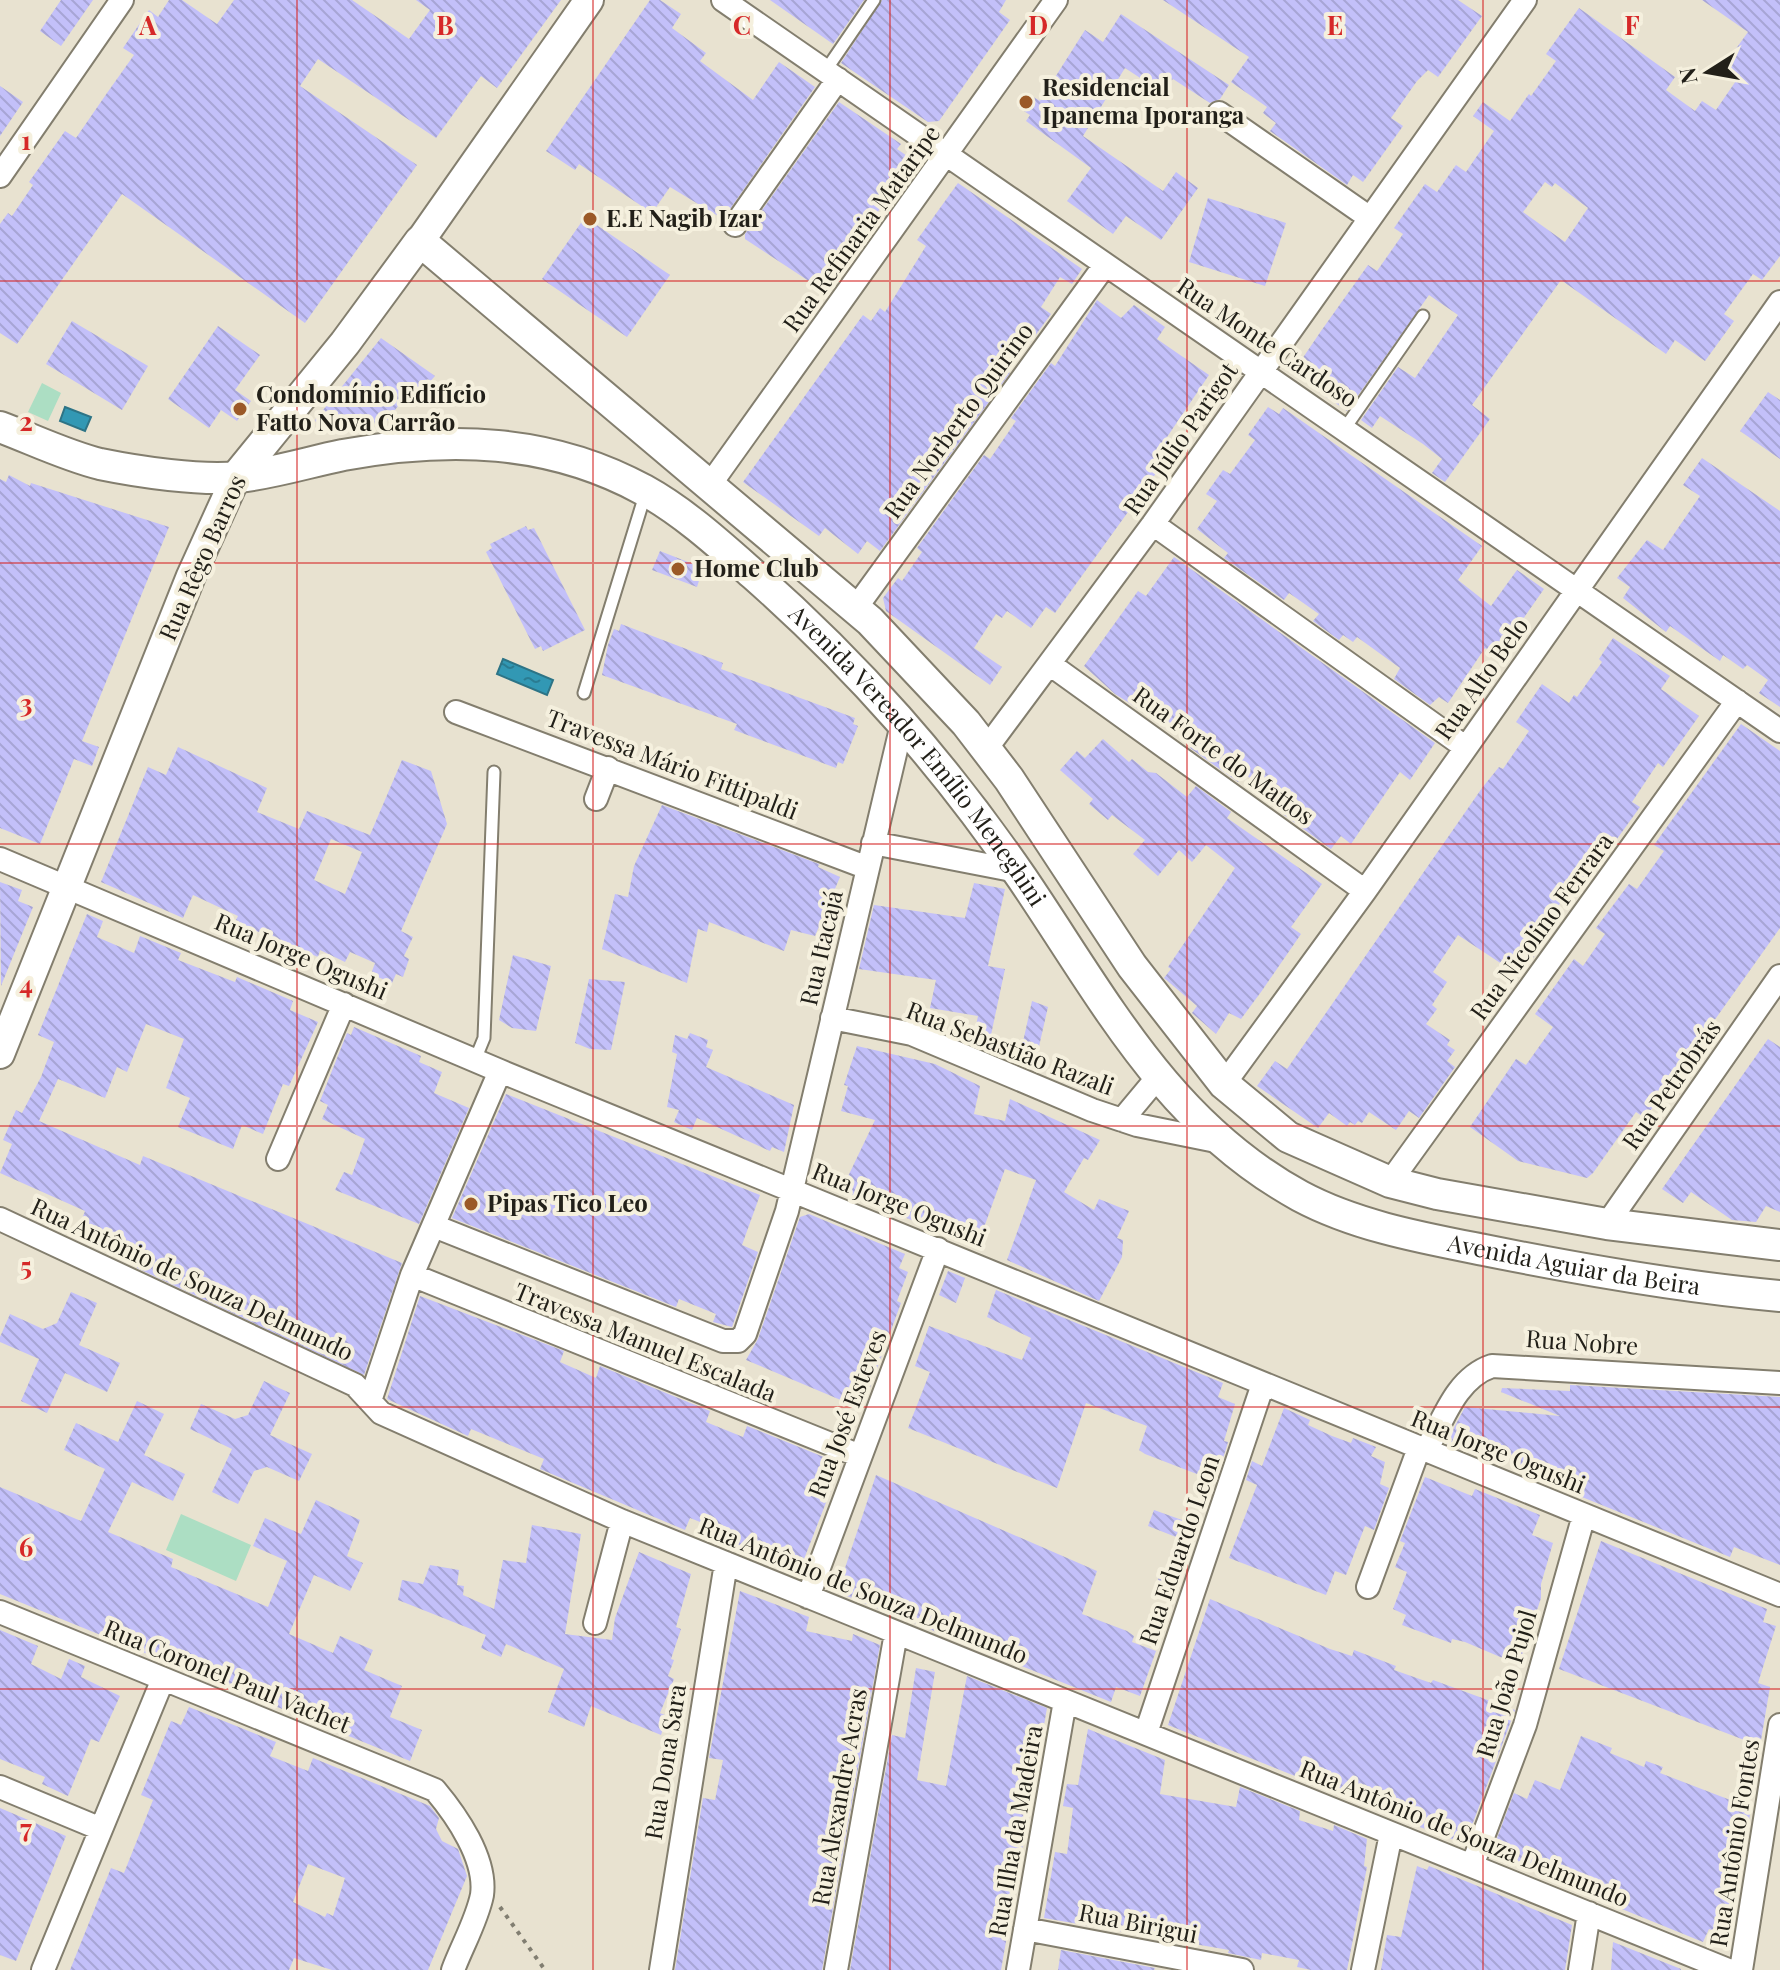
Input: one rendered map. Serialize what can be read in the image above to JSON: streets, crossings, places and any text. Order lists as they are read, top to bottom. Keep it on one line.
{"streets":{"main road":["Rua Rêgo Barros","Avenida Vereador Emílio Meneghini","Avenida Aguiar da Beira"],"street":["Rua Refinaria Mataripe","Rua Monte Cardoso","Rua Norberto Quirino","Rua Júlio Parigot","Rua Alto Belo","Rua Forte do Mattos","Travessa Mário Fittipaldi","Rua Nicolino Ferrara","Rua Itacajá","Rua Jorge Ogushi","Rua Sebastião Razali","Rua Petrobrás","Rua Antônio de Souza Delmundo","Travessa Manuel Escalada","Rua Nobre","Rua José Esteves","Rua Eduardo Leon","Rua Coronel Paul Vachet","Rua João Pujol","Rua Dona Sara","Rua Alexandre Acras","Rua Ilha da Madeira","Rua Antônio Fontes","Rua Birigui"]},"crossings":[["Rua Refinaria Mataripe","Rua Monte Cardoso"],["Rua Refinaria Mataripe","Avenida Vereador Emílio Meneghini"],["Rua Monte Cardoso","Rua Norberto Quirino"],["Rua Monte Cardoso","Rua Júlio Parigot"],["Rua Monte Cardoso","Rua Alto Belo"],["Rua Monte Cardoso","Rua Nicolino Ferrara"],["Rua Norberto Quirino","Avenida Vereador Emílio Meneghini"],["Rua Júlio Parigot","Rua Forte do Mattos"],["Rua Júlio Parigot","Avenida Vereador Emílio Meneghini"],["Rua Rêgo Barros","Avenida Vereador Emílio Meneghini"],["Rua Rêgo Barros","Rua Jorge Ogushi"],["Rua Alto Belo","Rua Forte do Mattos"],["Rua Alto Belo","Avenida Vereador Emílio Meneghini"],["Avenida Vereador Emílio Meneghini","Rua Nicolino Ferrara"],["Avenida Vereador Emílio Meneghini","Rua Itacajá"],["Avenida Vereador Emílio Meneghini","Rua Sebastião Razali"],["Avenida Vereador Emílio Meneghini","Avenida Aguiar da Beira"],["Travessa Mário Fittipaldi","Rua Itacajá"],["Rua Nicolino Ferrara","Avenida Aguiar da Beira"],["Rua Itacajá","Rua Jorge Ogushi"],["Rua Itacajá","Rua Sebastião Razali"],["Rua Jorge Ogushi","Rua Nobre"],["Rua Jorge Ogushi","Rua José Esteves"],["Rua Jorge Ogushi","Rua Eduardo Leon"],["Rua Jorge Ogushi","Rua João Pujol"],["Rua Petrobrás","Avenida Aguiar da Beira"],["Rua Antônio de Souza Delmundo","Rua José Esteves"],["Rua Antônio de Souza Delmundo","Rua Eduardo Leon"],["Rua Antônio de Souza Delmundo","Rua João Pujol"],["Rua Antônio de Souza Delmundo","Rua Dona Sara"],["Rua Antônio de Souza Delmundo","Rua Alexandre Acras"],["Rua Antônio de Souza Delmundo","Rua Ilha da Madeira"],["Travessa Manuel Escalada","Rua José Esteves"],["Rua Ilha da Madeira","Rua Birigui"]],"places":["Residencial Ipanema Iporanga","E.E Nagib Izar","Condomínio Edifício Fatto Nova Carrão","Home Club","Pipas Tico Leo"],"north":"left","grid":{"columns":["A","B","C","D","E","F"],"rows":["1","2","3","4","5","6","7"]}}
